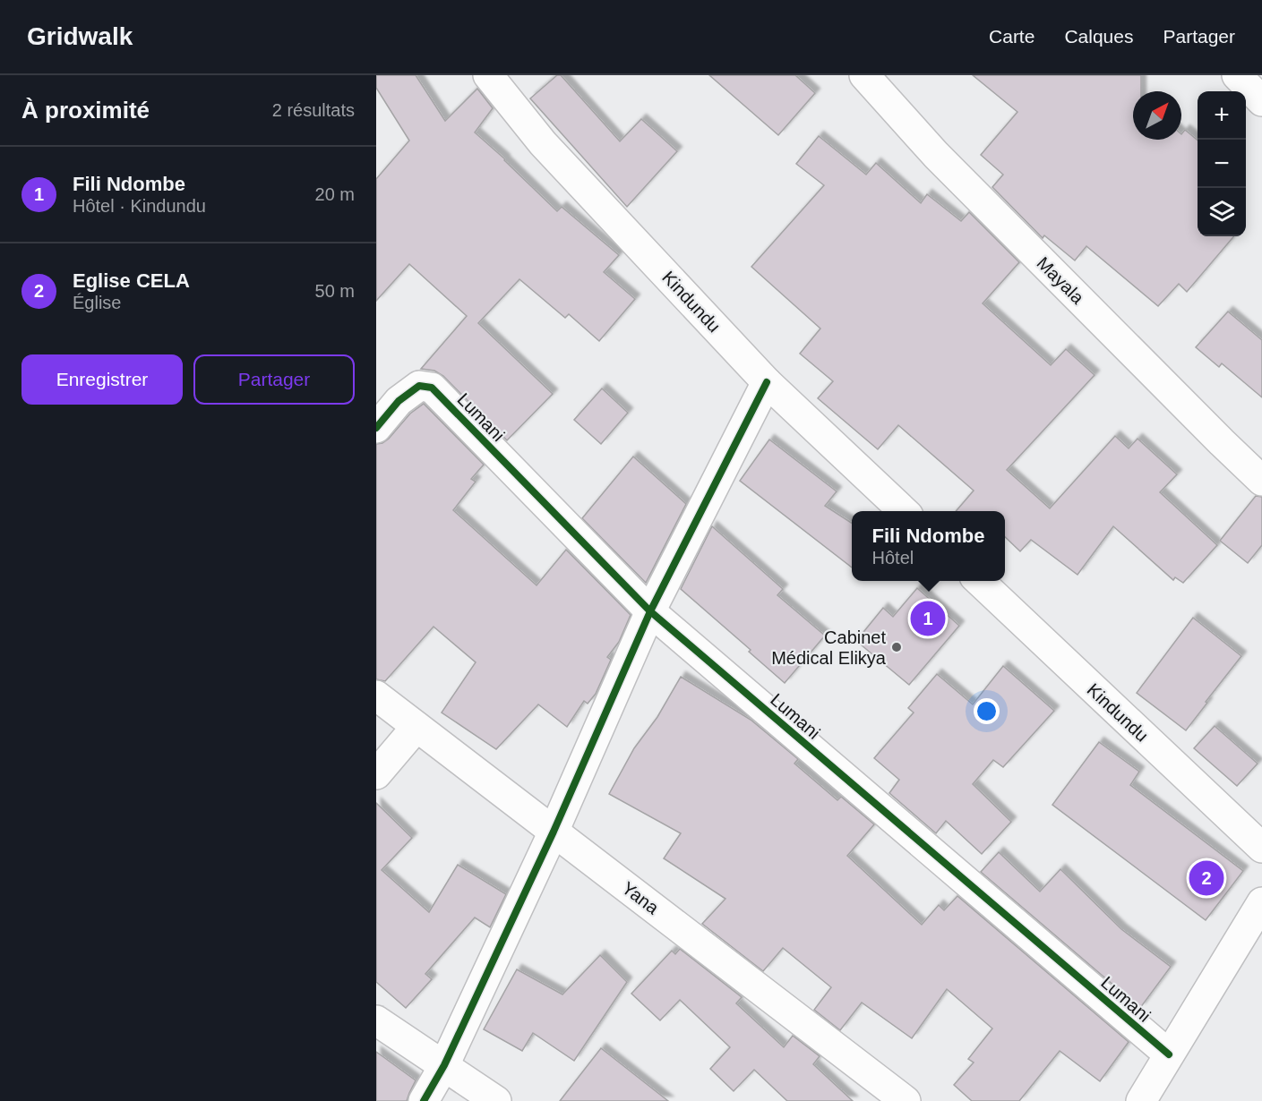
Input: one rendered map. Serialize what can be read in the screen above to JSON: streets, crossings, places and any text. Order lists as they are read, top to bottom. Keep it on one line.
{"streets":{"street":["Mayala","Kindundu","Lumani","Yana"]},"places":["Cabinet Médical Elikya"],"north":"top right","page":{"header":"Gridwalk","nav":["Carte","Calques","Partager"],"heading":["À proximité","2 résultats"],"map_buttons":["+","−"],"list":[{"mark":"1","name":"Fili Ndombe","note":"Hôtel · Kindundu","value":"20 m"},{"mark":"2","name":"Eglise CELA","note":"Église","value":"50 m"}],"buttons":["Enregistrer","Partager"],"popup":["Fili Ndombe","Hôtel"],"pins":["1","2"]}}
